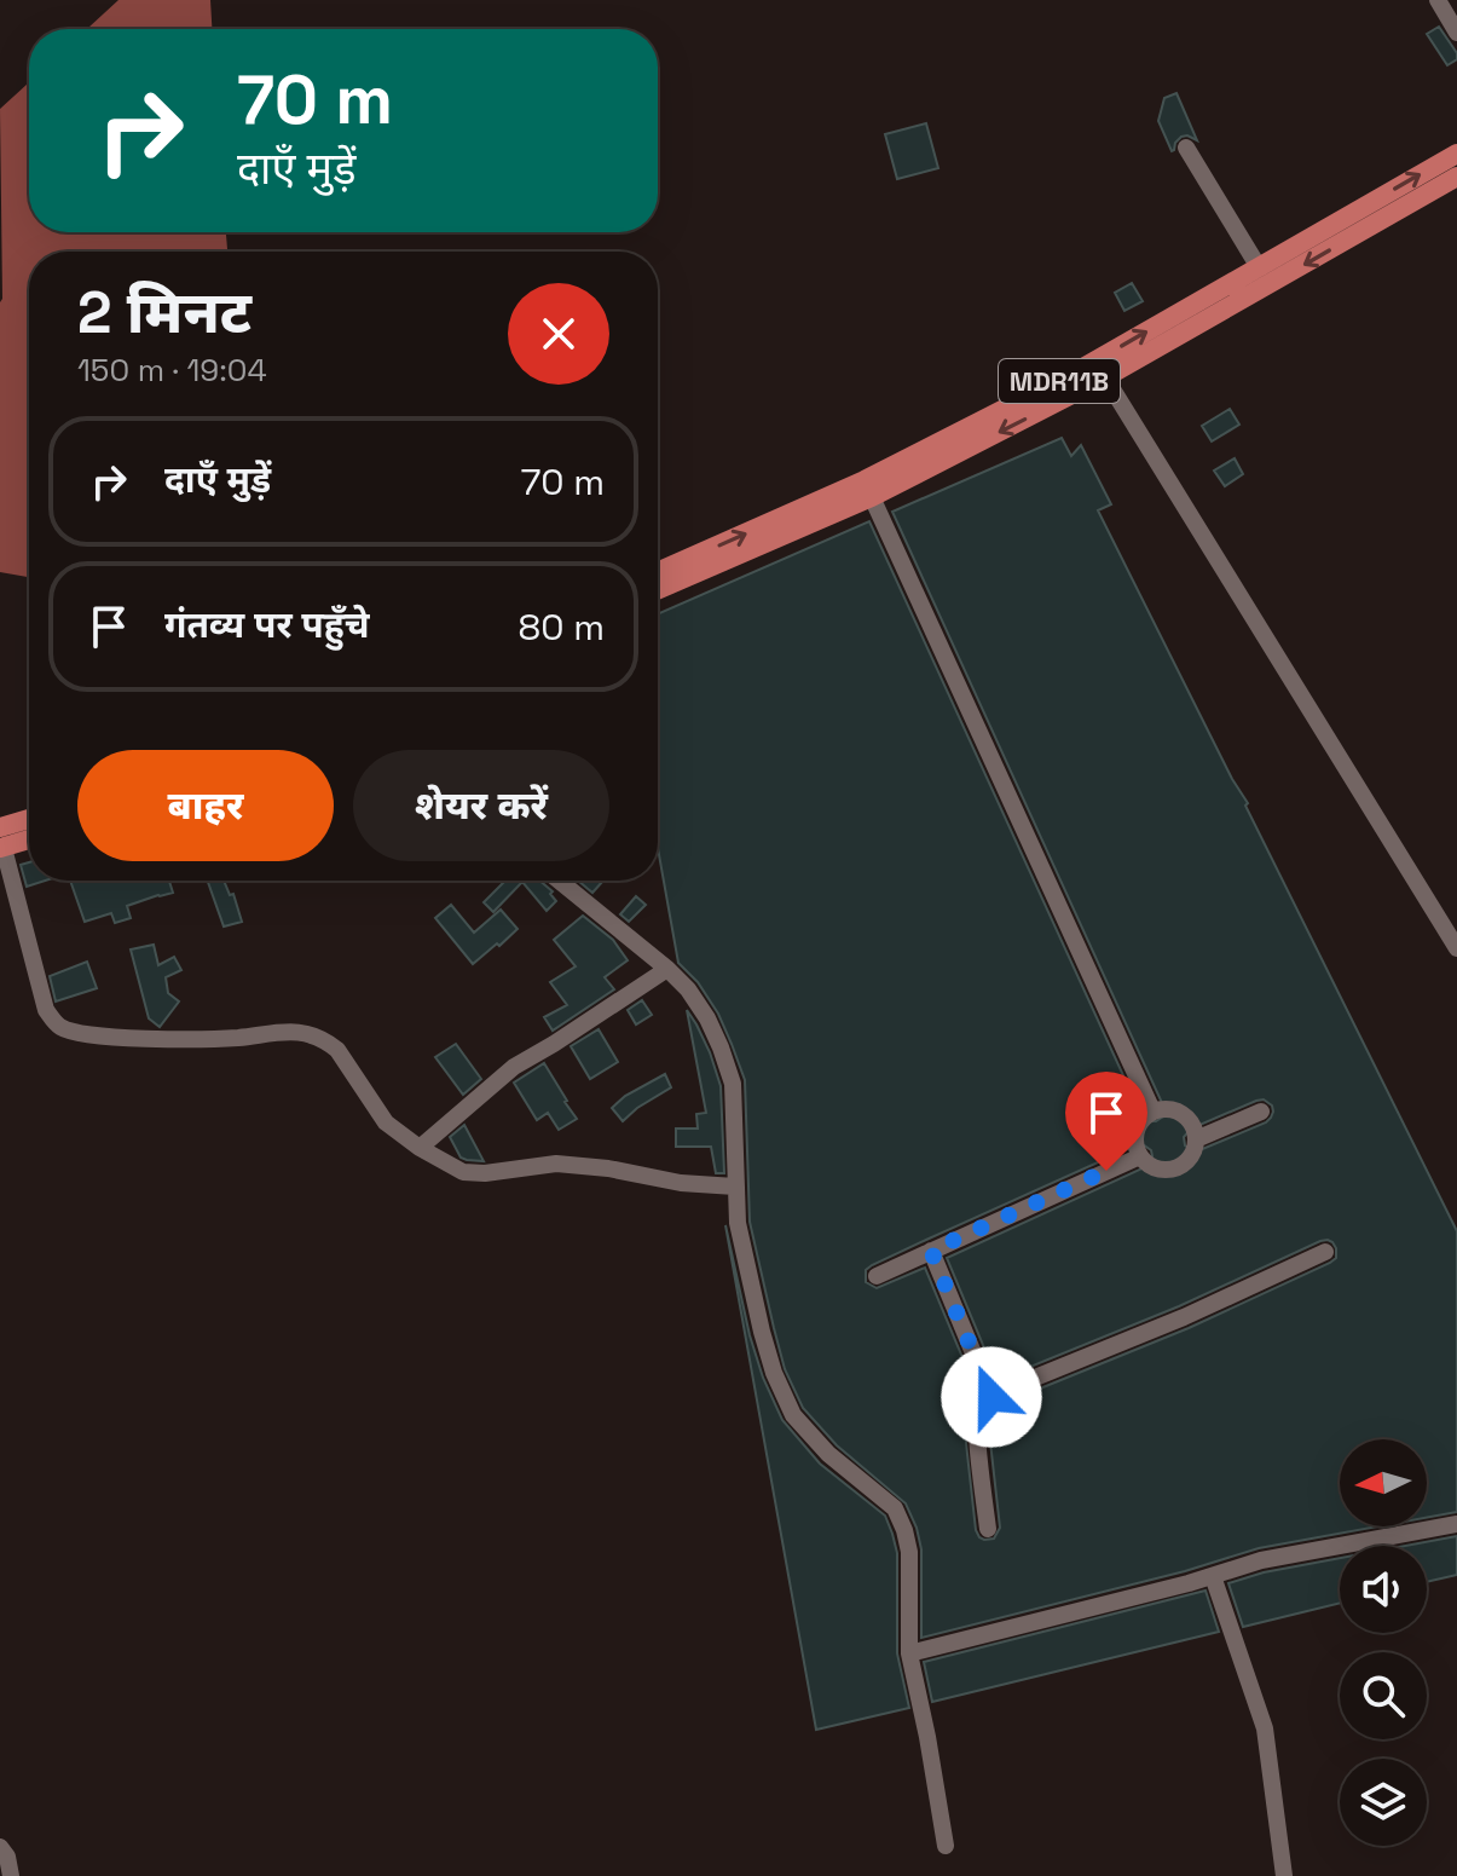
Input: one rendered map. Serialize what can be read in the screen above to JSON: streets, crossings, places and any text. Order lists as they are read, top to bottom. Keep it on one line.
{"streets":{"main road":["MDR11B"]},"north":"left","page":{"turn":["70 m","दाएँ मुड़ें"],"heading":["2 मिनट","150 m · 19:04"],"list":[{"name":"दाएँ मुड़ें","value":"70 m"},{"name":"गंतव्य पर पहुँचे","value":"80 m"}],"buttons":["बाहर","शेयर करें"]}}
